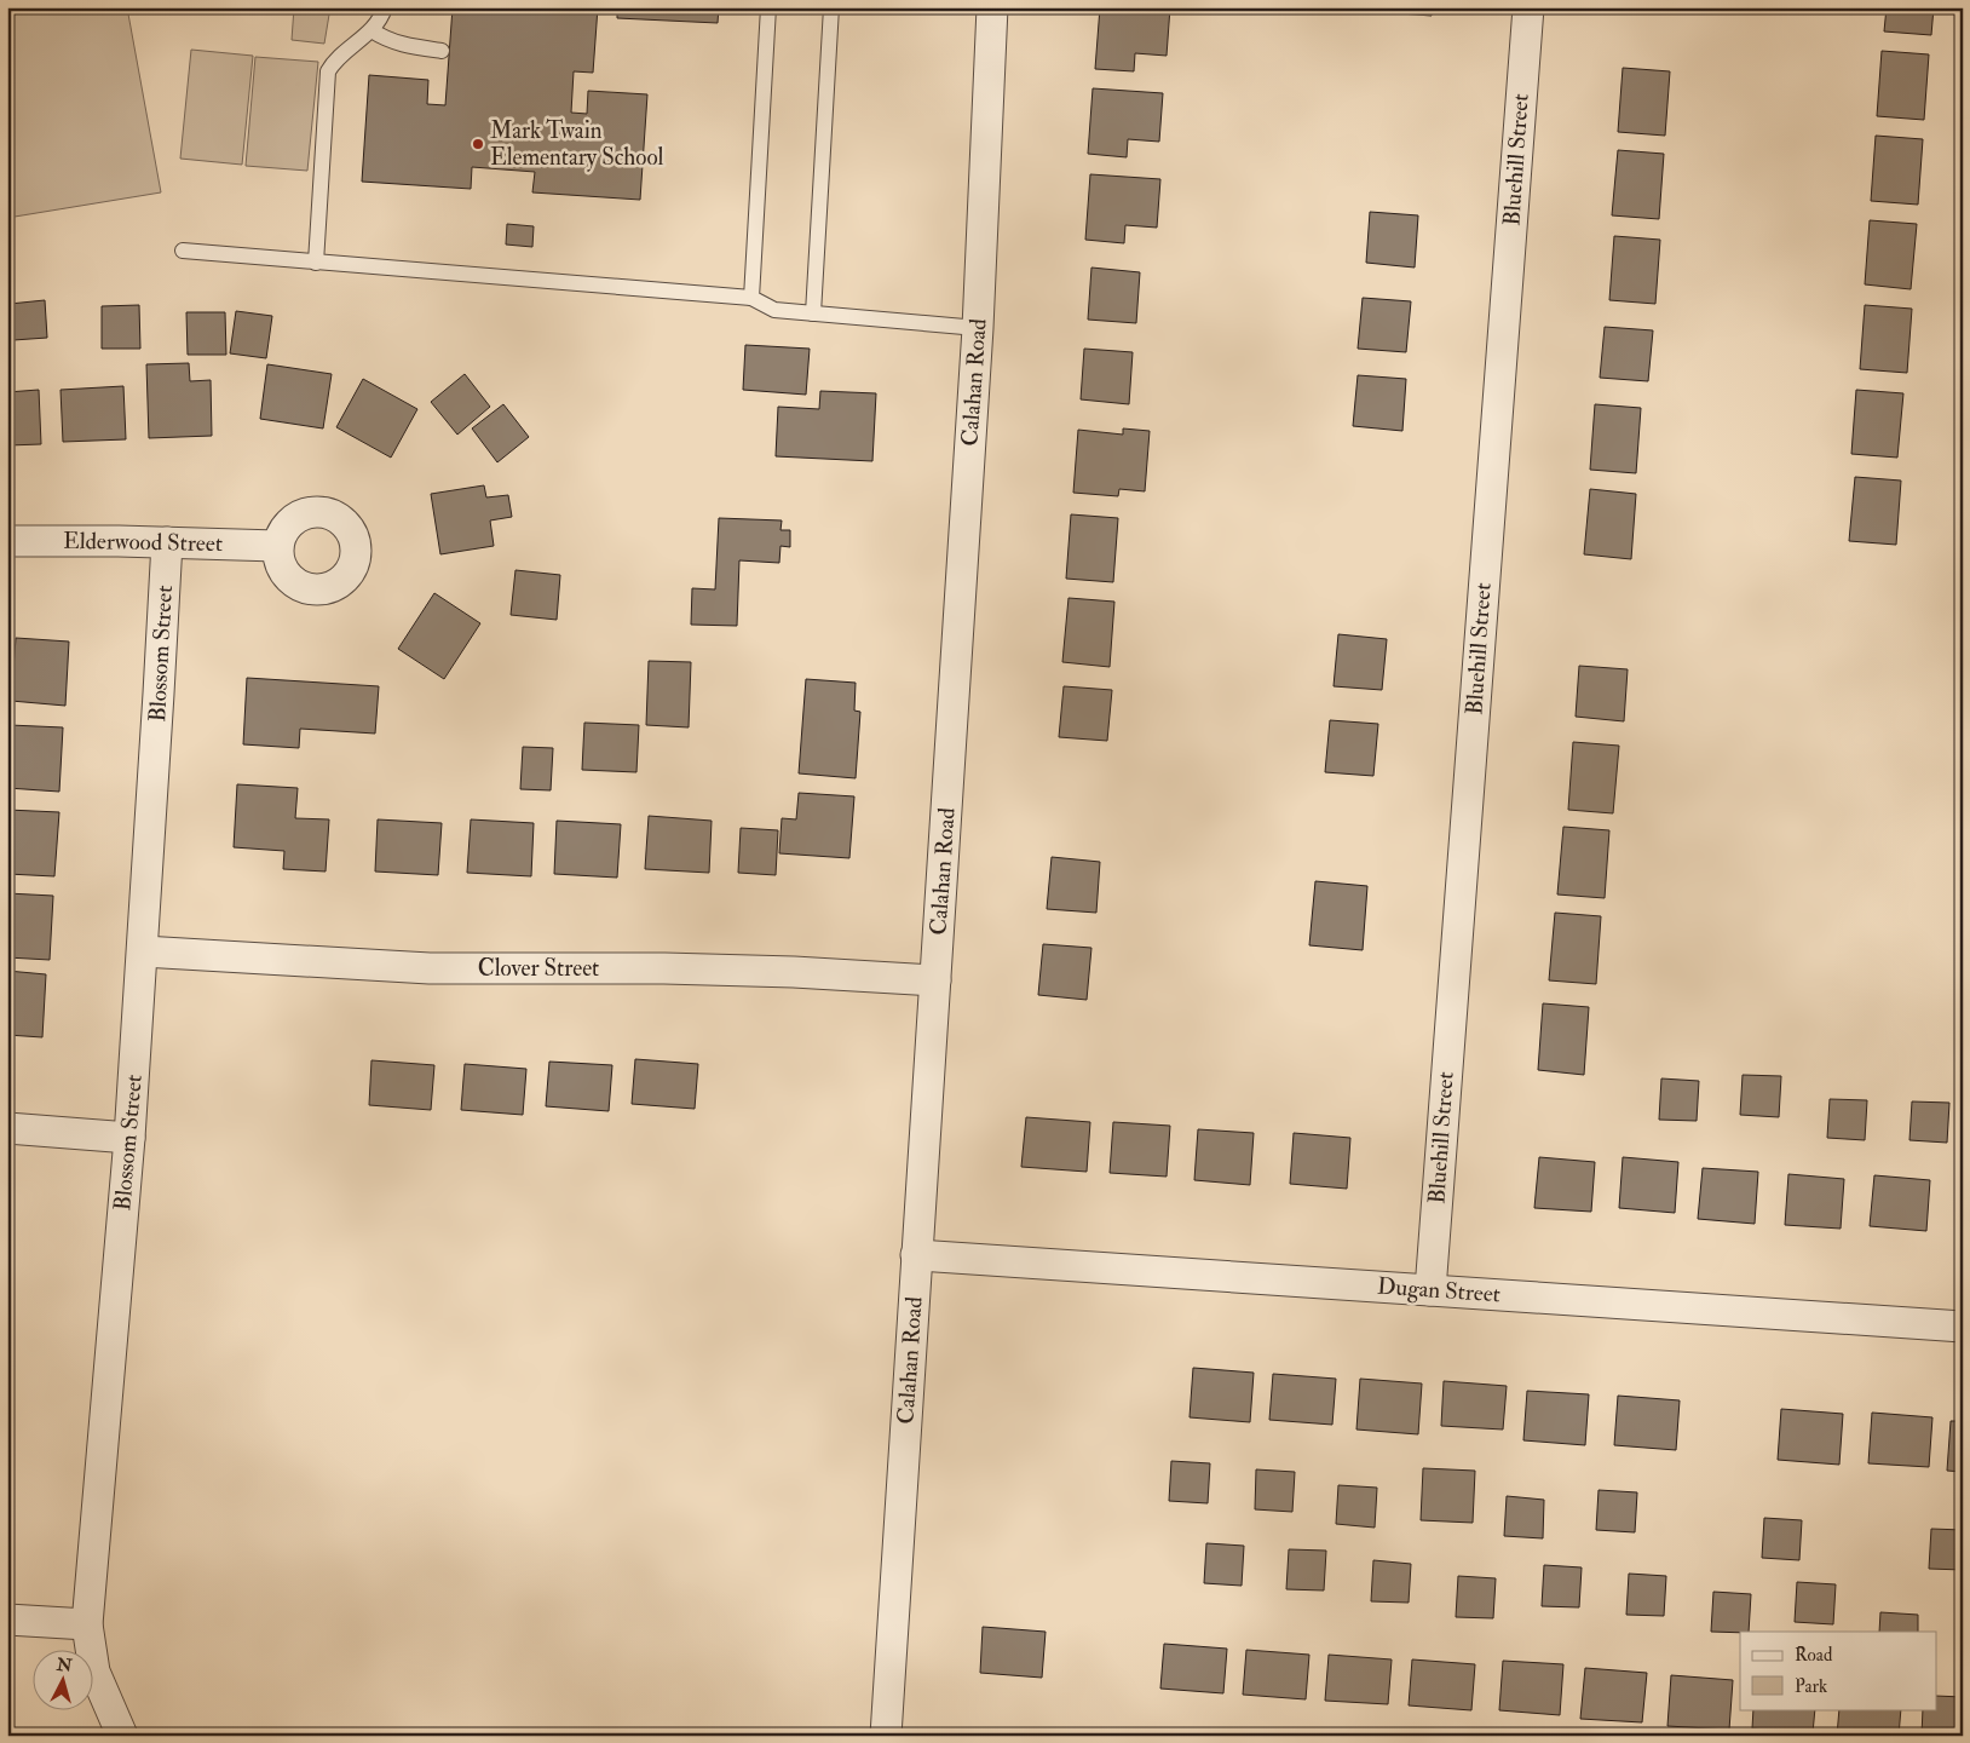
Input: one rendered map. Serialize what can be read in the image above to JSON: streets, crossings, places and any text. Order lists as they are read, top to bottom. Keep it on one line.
{"streets":{"street":["Bluehill Street","Calahan Road","Elderwood Street","Blossom Street","Clover Street","Dugan Street"]},"crossings":[["Bluehill Street","Dugan Street"],["Calahan Road","Clover Street"],["Calahan Road","Dugan Street"],["Elderwood Street","Blossom Street"],["Blossom Street","Clover Street"]],"places":["Mark Twain Elementary School"],"legend":["Road","Park"],"north":"top"}
